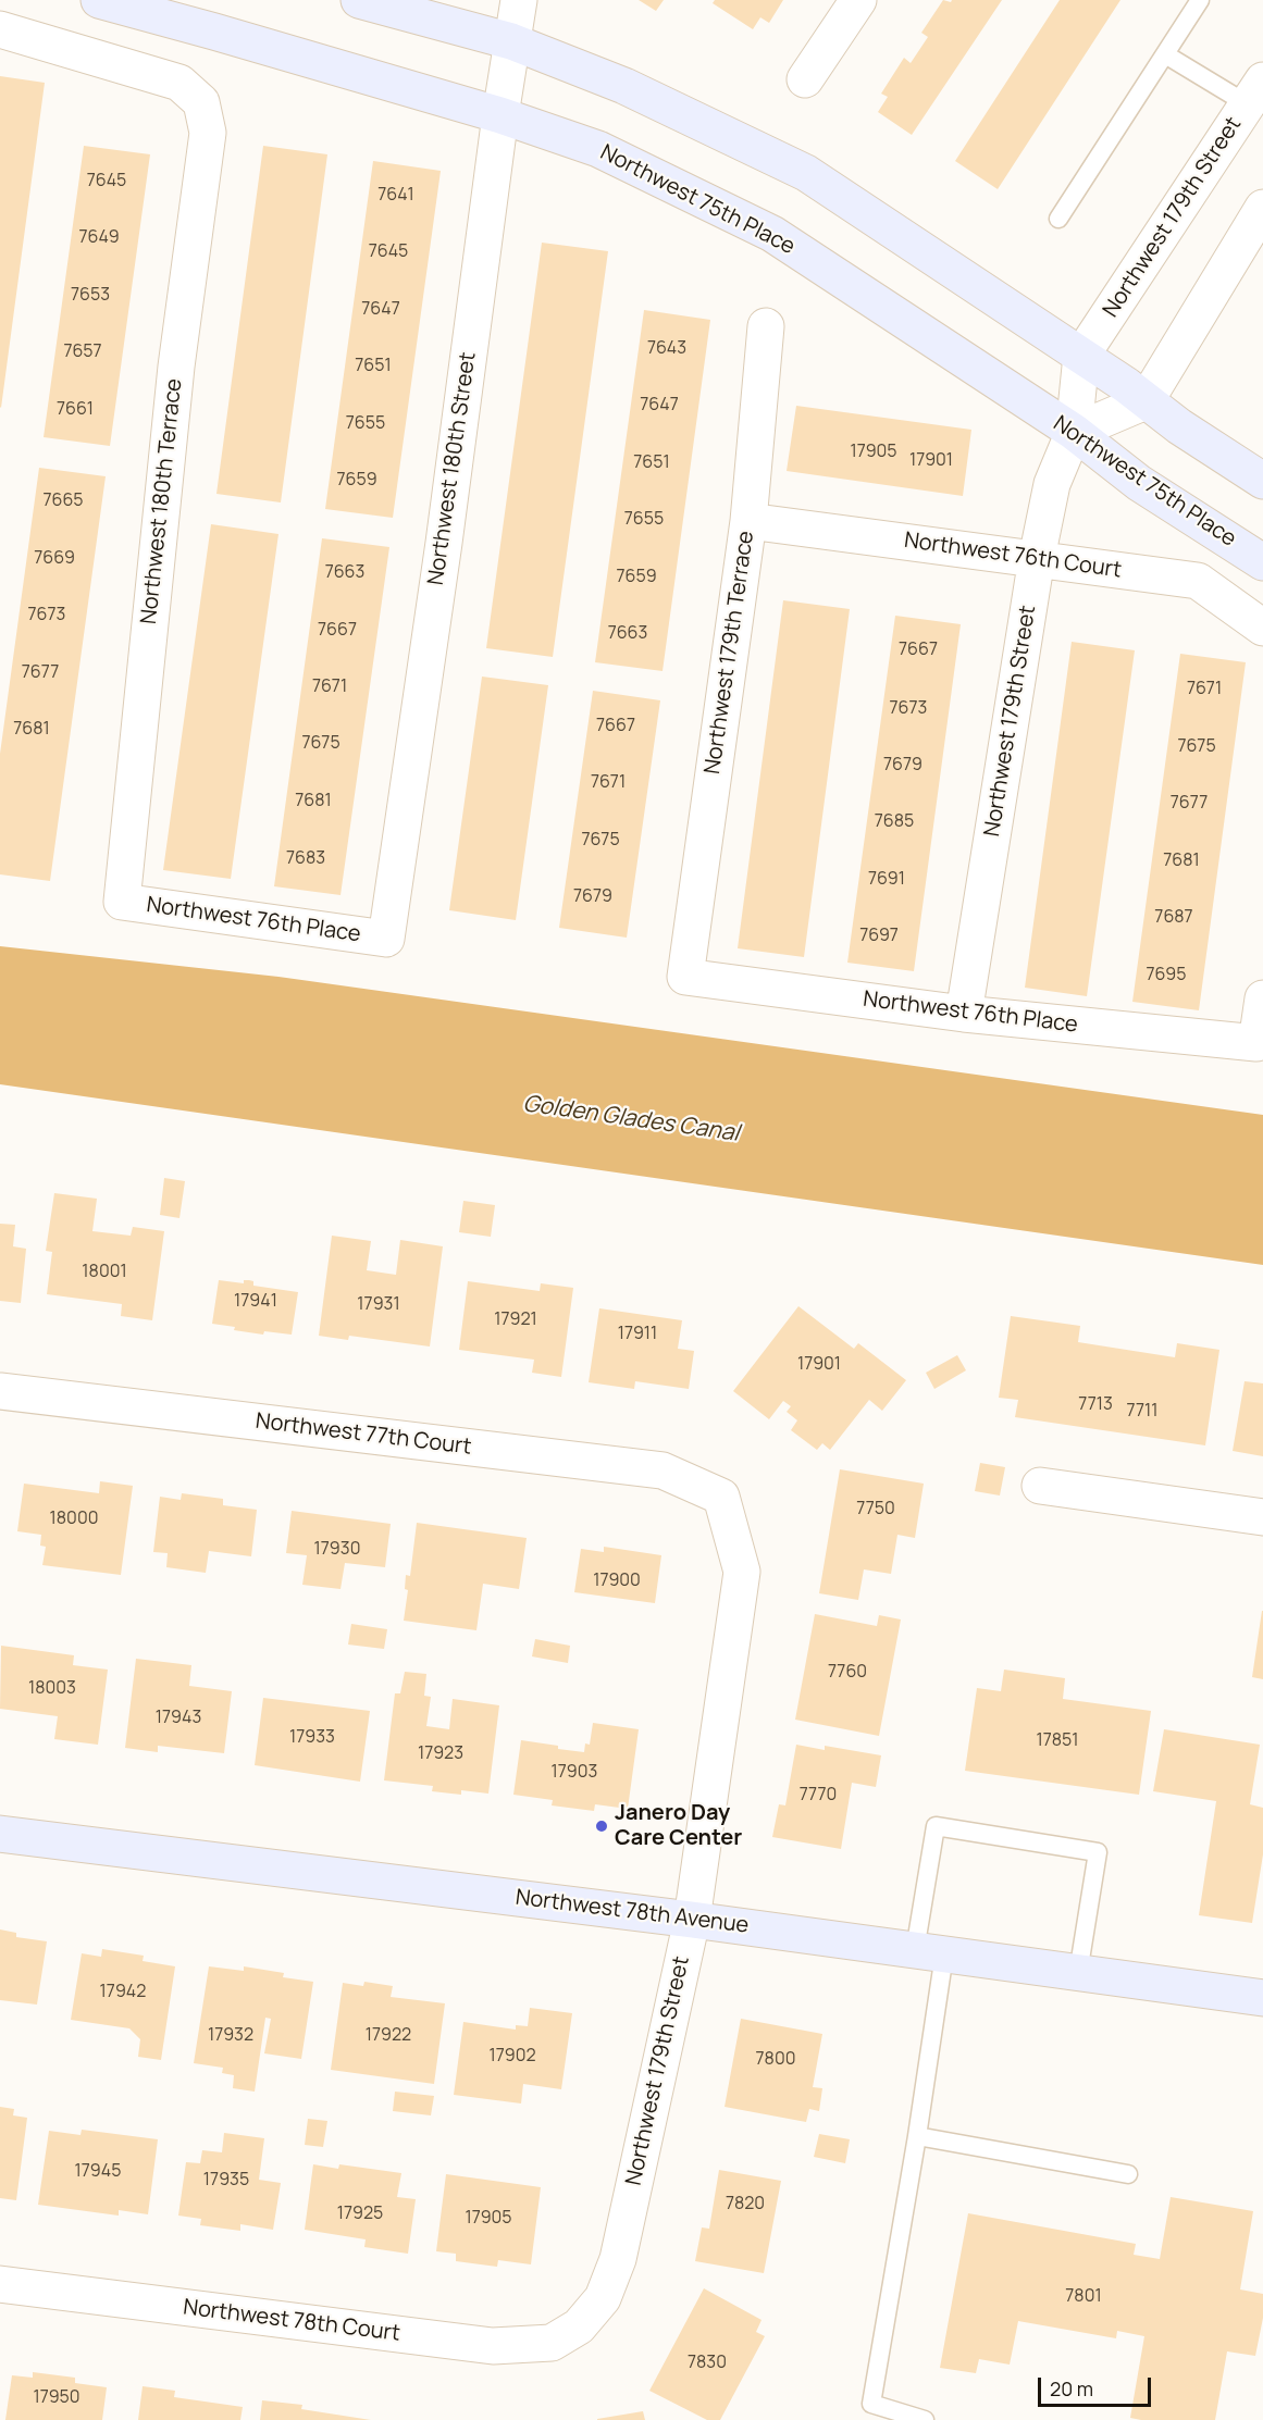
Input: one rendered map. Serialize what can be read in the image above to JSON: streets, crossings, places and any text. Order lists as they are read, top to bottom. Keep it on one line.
{"streets":{"street":["Northwest 75th Place","Northwest 179th Street","Northwest 180th Street","Northwest 180th Terrace","Northwest 76th Court","Northwest 179th Terrace","Northwest 76th Place","Northwest 77th Court","Northwest 78th Avenue","Northwest 78th Court"]},"crossings":[["Northwest 75th Place","Northwest 179th Street"],["Northwest 75th Place","Northwest 180th Street"],["Northwest 179th Street","Northwest 76th Court"],["Northwest 179th Street","Northwest 76th Place"],["Northwest 179th Street","Northwest 77th Court"],["Northwest 179th Street","Northwest 78th Avenue"],["Northwest 179th Street","Northwest 78th Court"],["Northwest 180th Street","Northwest 76th Place"],["Northwest 180th Terrace","Northwest 76th Place"],["Northwest 76th Court","Northwest 179th Terrace"],["Northwest 179th Terrace","Northwest 76th Place"]],"water":["Golden Glades Canal"],"places":["Janero Day Care Center"],"house_numbers":["7645","7641","7649","7645","7653","7647","7643","7657","7651","7647","7661","7655","17905","17901","7651","7659","7665","7655","7669","7663","7659","7673","7667","7663","7667","7677","7671","7671","7673","7667","7681","7675","7675","7679","7671","7681","7677","7685","7675","7683","7681","7691","7679","7687","7697","7695","18001","17941","17931","17921","17911","17901","7713","7711","7750","18000","17930","17900","7760","18003","17943","17933","17851","17923","17903","7770","17942","17932","17922","17902","7800","17945","17935","7820","17925","17905","7801","7830","17950"],"scale_bar":"20 m"}
